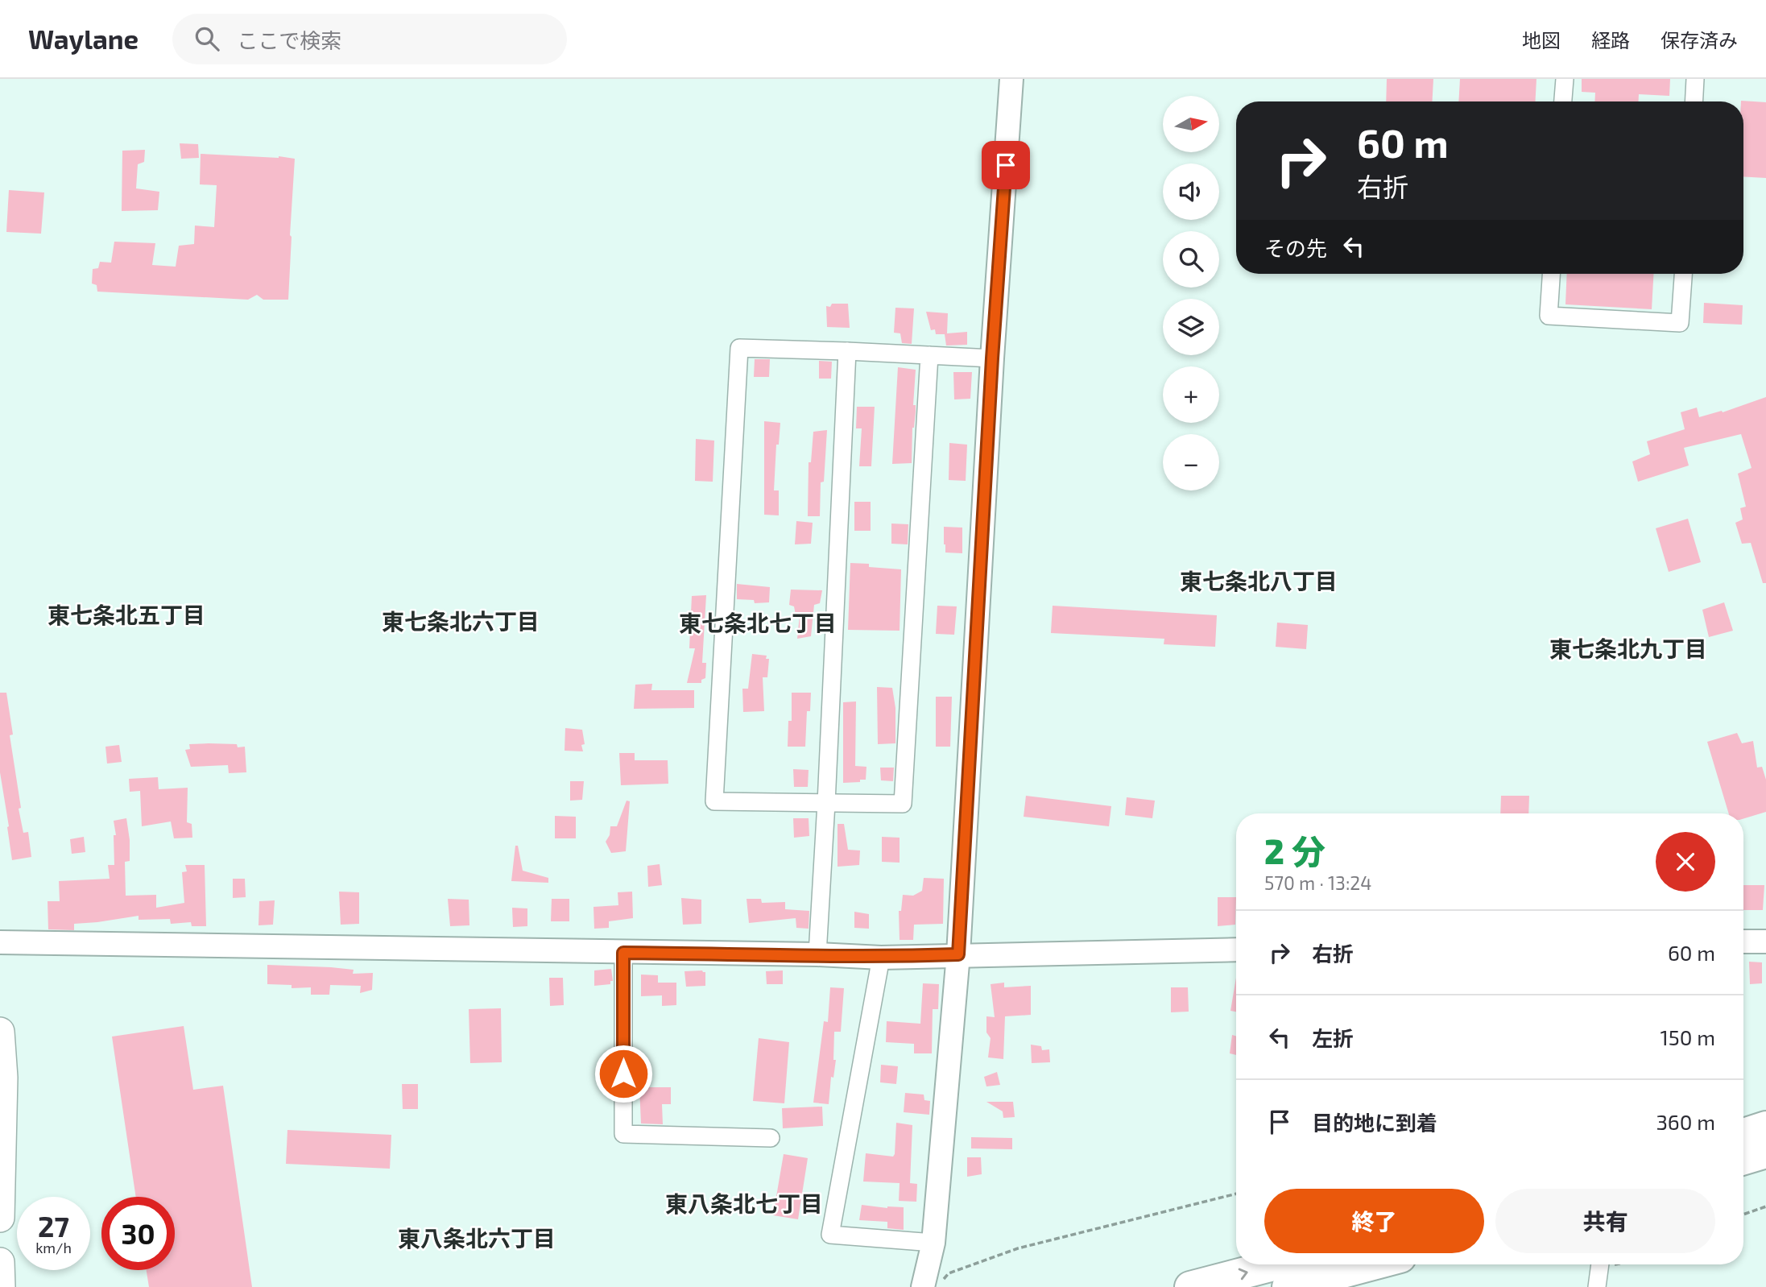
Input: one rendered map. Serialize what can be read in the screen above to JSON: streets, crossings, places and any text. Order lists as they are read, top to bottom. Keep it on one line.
{"districts":["東七条北八丁目","東七条北五丁目","東七条北六丁目","東七条北七丁目","東七条北九丁目","東八条北七丁目","東八条北六丁目"],"north":"right","page":{"header":"Waylane","search":"ここで検索","nav":["地図","経路","保存済み"],"map_buttons":["+","−"],"turn":["60 m","右折"],"then":"その先","heading":["2 分","570 m · 13:24"],"list":[{"name":"右折","value":"60 m"},{"name":"左折","value":"150 m"},{"name":"目的地に到着","value":"360 m"}],"buttons":["終了","共有"],"speed":"27 km/h","limit":"30"}}
